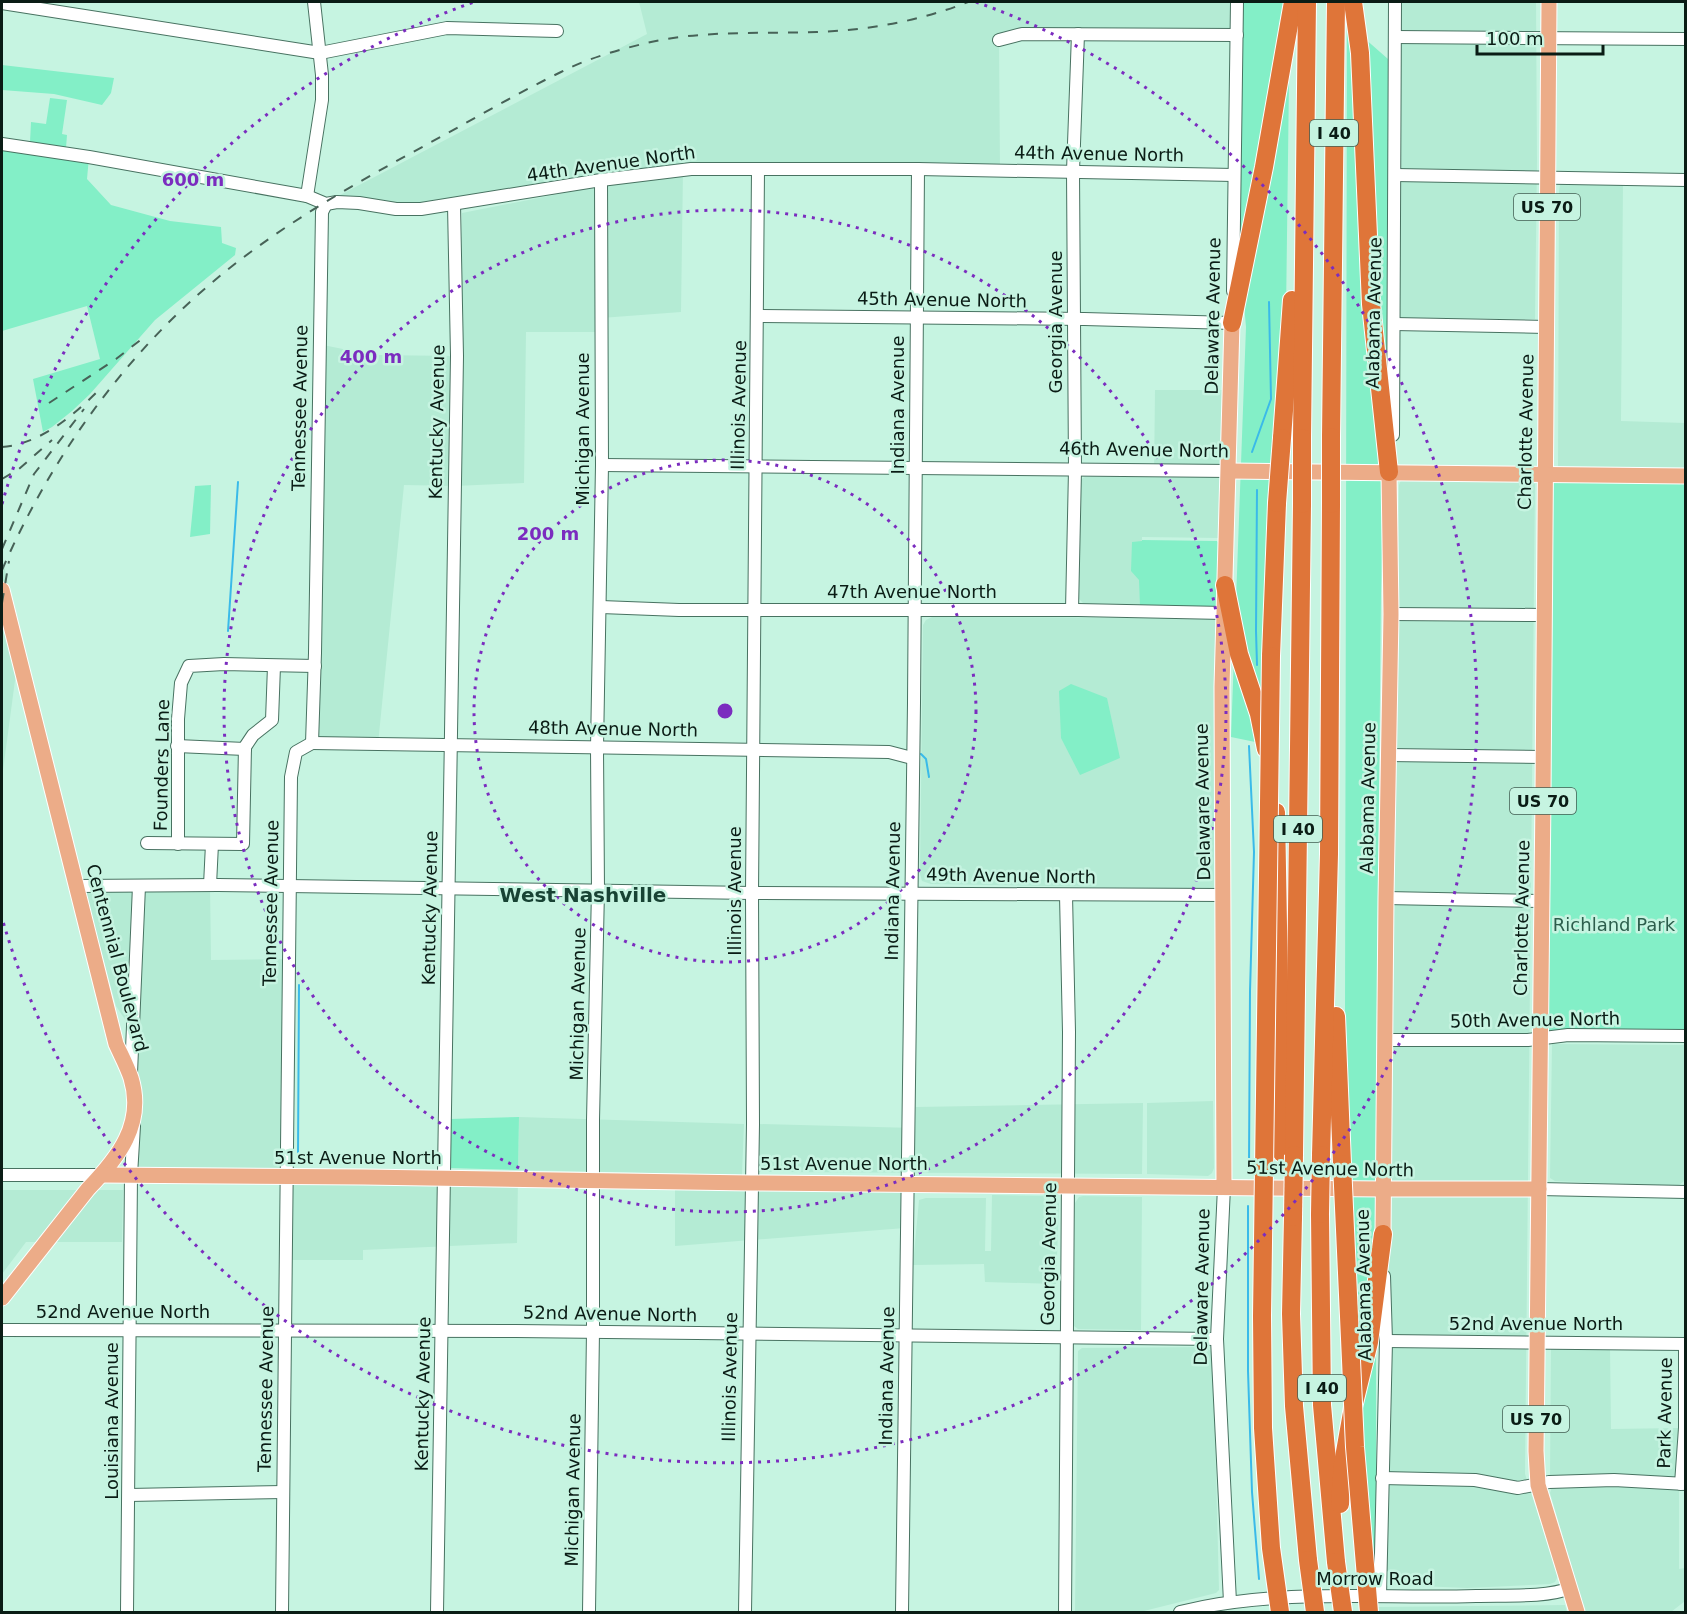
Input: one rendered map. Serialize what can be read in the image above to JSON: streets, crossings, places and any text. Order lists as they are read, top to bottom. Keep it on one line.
{"streets":{"highway":["I 40"],"main road":["US 70","Alabama Avenue","Delaware Avenue","Charlotte Avenue","46th Avenue North","Centennial Boulevard","51st Avenue North"],"street":["44th Avenue North","45th Avenue North","Georgia Avenue","Illinois Avenue","Indiana Avenue","Tennessee Avenue","Kentucky Avenue","Michigan Avenue","47th Avenue North","48th Avenue North","Founders Lane","49th Avenue North","50th Avenue North","52nd Avenue North","Park Avenue","Louisiana Avenue","Morrow Road"]},"crossings":[["44th Avenue North","Delaware Avenue"],["44th Avenue North","Georgia Avenue"],["44th Avenue North","Illinois Avenue"],["44th Avenue North","Indiana Avenue"],["44th Avenue North","Tennessee Avenue"],["44th Avenue North","Kentucky Avenue"],["44th Avenue North","Michigan Avenue"],["45th Avenue North","Delaware Avenue"],["45th Avenue North","Georgia Avenue"],["45th Avenue North","Illinois Avenue"],["45th Avenue North","Indiana Avenue"],["Alabama Avenue","46th Avenue North"],["Alabama Avenue","50th Avenue North"],["Alabama Avenue","51st Avenue North"],["Alabama Avenue","52nd Avenue North"],["Alabama Avenue","Morrow Road"],["Delaware Avenue","46th Avenue North"],["Delaware Avenue","47th Avenue North"],["Delaware Avenue","49th Avenue North"],["Delaware Avenue","51st Avenue North"],["Delaware Avenue","52nd Avenue North"],["Delaware Avenue","Morrow Road"],["Georgia Avenue","46th Avenue North"],["Georgia Avenue","47th Avenue North"],["Georgia Avenue","49th Avenue North"],["Georgia Avenue","51st Avenue North"],["Georgia Avenue","52nd Avenue North"],["Illinois Avenue","46th Avenue North"],["Illinois Avenue","47th Avenue North"],["Illinois Avenue","48th Avenue North"],["Illinois Avenue","49th Avenue North"],["Illinois Avenue","51st Avenue North"],["Illinois Avenue","52nd Avenue North"],["Indiana Avenue","46th Avenue North"],["Indiana Avenue","47th Avenue North"],["Indiana Avenue","48th Avenue North"],["Indiana Avenue","49th Avenue North"],["Indiana Avenue","51st Avenue North"],["Indiana Avenue","52nd Avenue North"],["Tennessee Avenue","48th Avenue North"],["Tennessee Avenue","Founders Lane"],["Tennessee Avenue","49th Avenue North"],["Tennessee Avenue","51st Avenue North"],["Tennessee Avenue","52nd Avenue North"],["Kentucky Avenue","48th Avenue North"],["Kentucky Avenue","49th Avenue North"],["Kentucky Avenue","51st Avenue North"],["Kentucky Avenue","52nd Avenue North"],["Michigan Avenue","46th Avenue North"],["Michigan Avenue","47th Avenue North"],["Michigan Avenue","48th Avenue North"],["Michigan Avenue","49th Avenue North"],["Michigan Avenue","51st Avenue North"],["Michigan Avenue","52nd Avenue North"],["Charlotte Avenue","46th Avenue North"],["Charlotte Avenue","50th Avenue North"],["Charlotte Avenue","51st Avenue North"],["Charlotte Avenue","52nd Avenue North"],["Charlotte Avenue","Morrow Road"],["49th Avenue North","Centennial Boulevard"],["Centennial Boulevard","51st Avenue North"],["Centennial Boulevard","Louisiana Avenue"],["51st Avenue North","Louisiana Avenue"],["52nd Avenue North","Park Avenue"],["52nd Avenue North","Louisiana Avenue"]],"districts":["West Nashville"],"parks":["Richland Park"],"scale_bar":"100 m","rings":["600 m","400 m","200 m"]}
